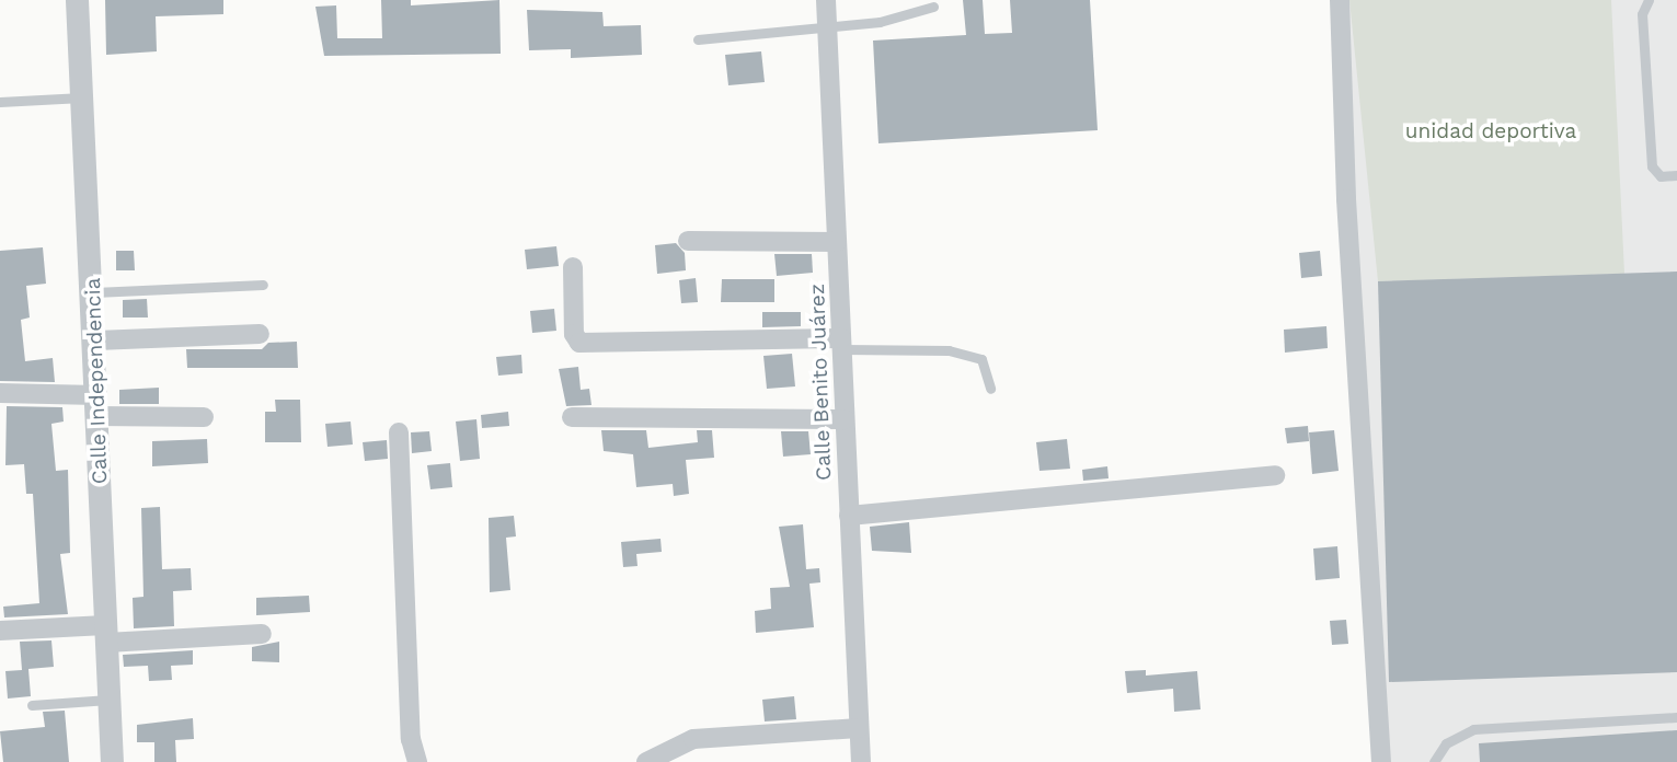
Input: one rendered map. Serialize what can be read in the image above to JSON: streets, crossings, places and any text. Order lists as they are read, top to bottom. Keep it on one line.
{"streets":{"street":["Calle Independencia","Calle Benito Juárez"]},"parks":["unidad deportiva"]}
